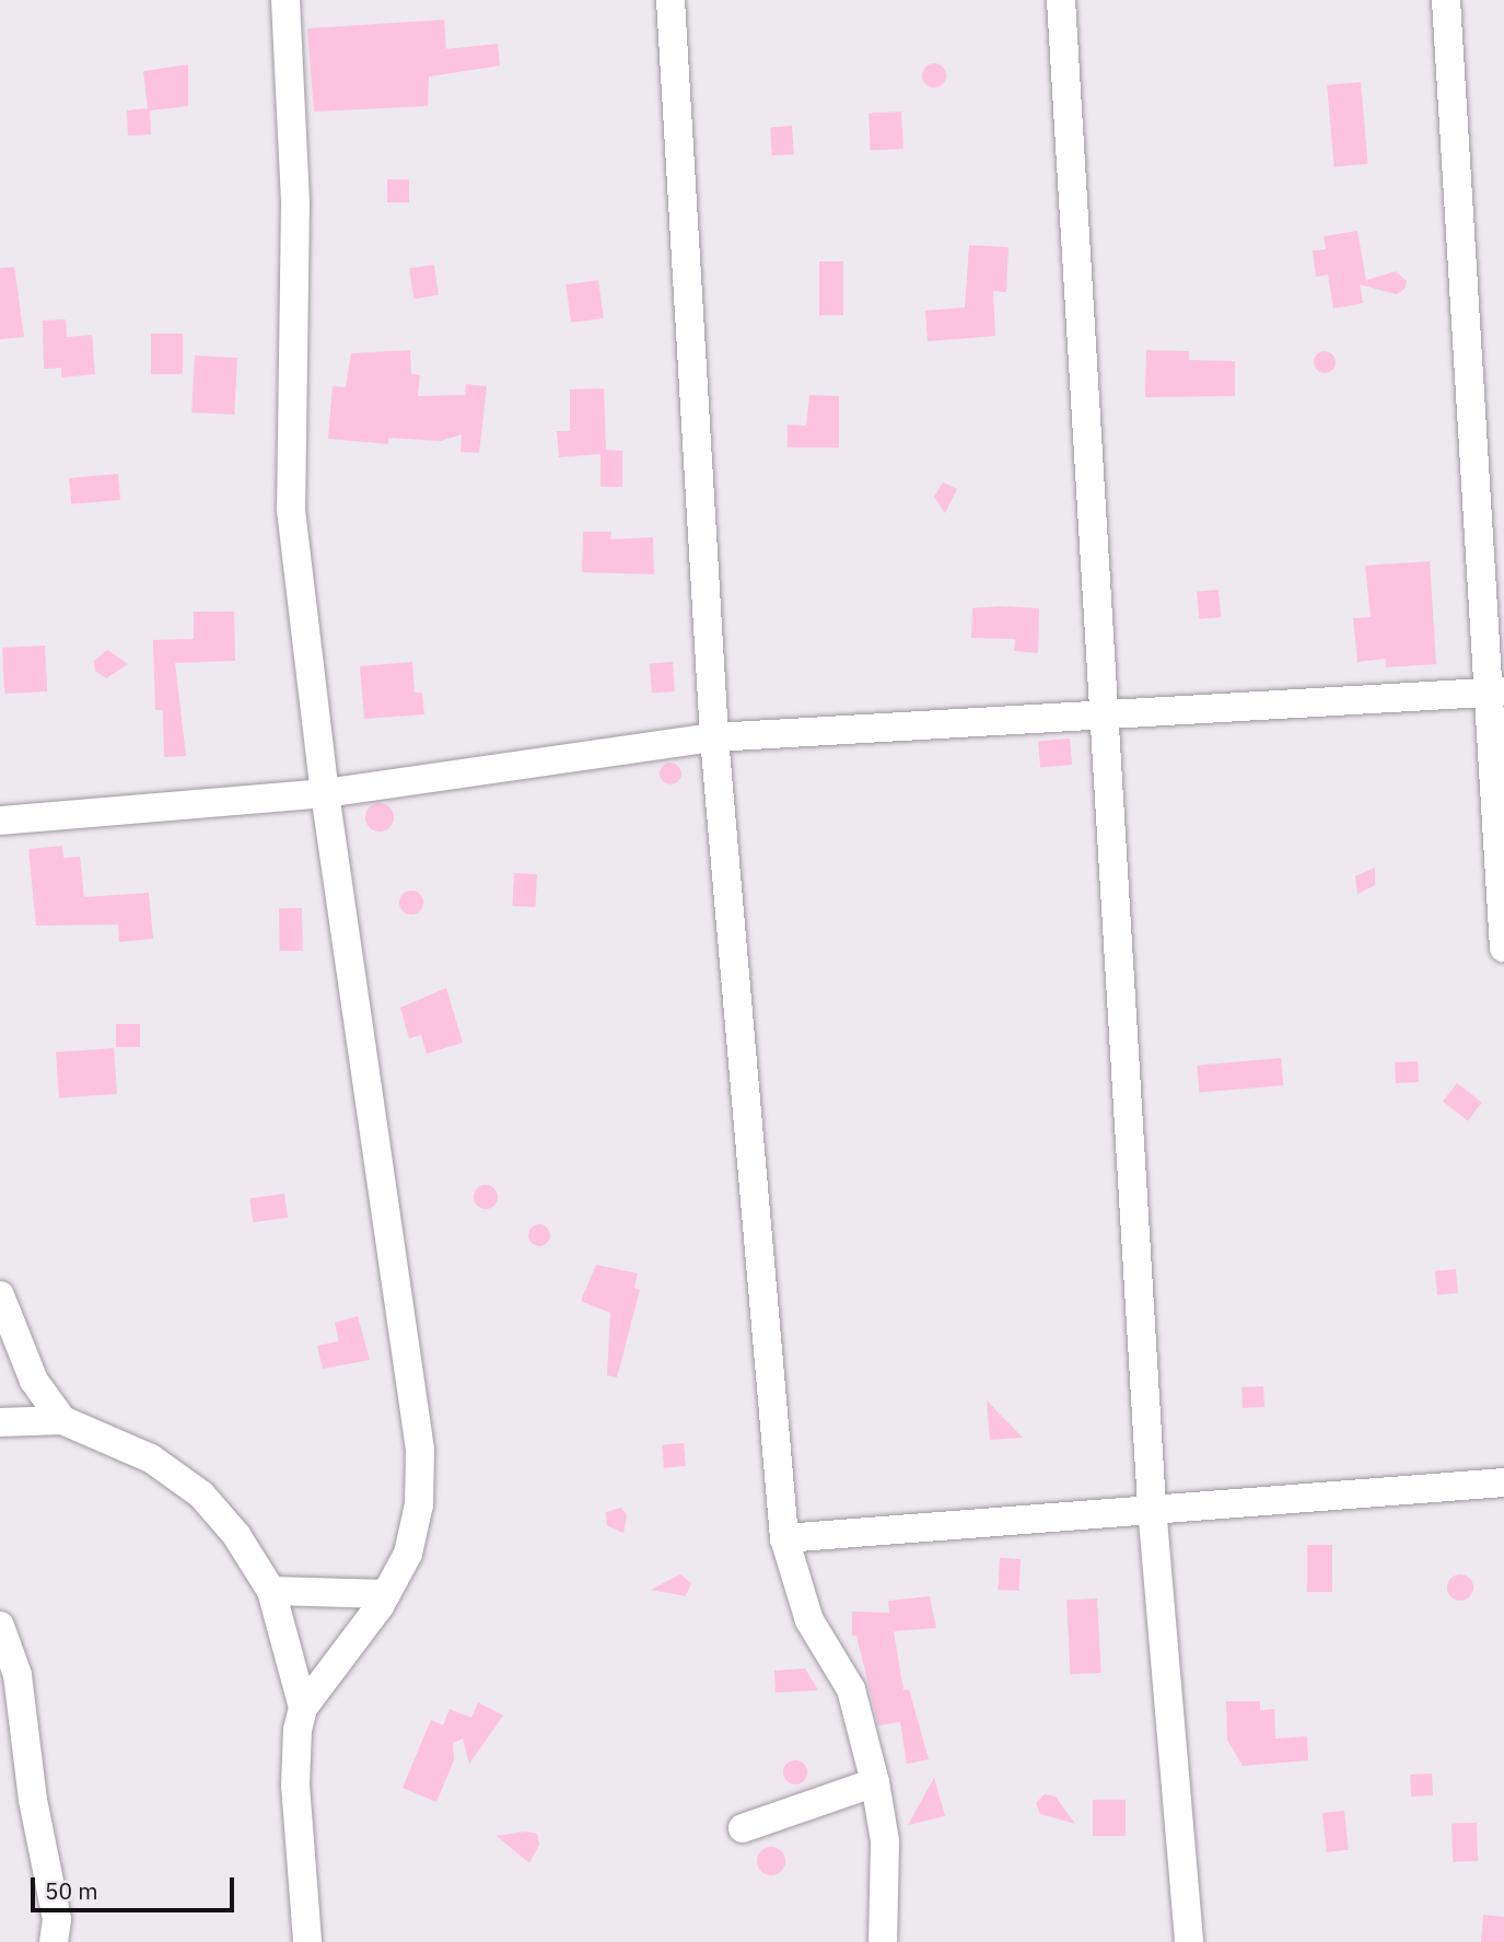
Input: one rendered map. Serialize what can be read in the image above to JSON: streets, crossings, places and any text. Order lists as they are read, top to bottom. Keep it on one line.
{"scale_bar":"50 m"}
